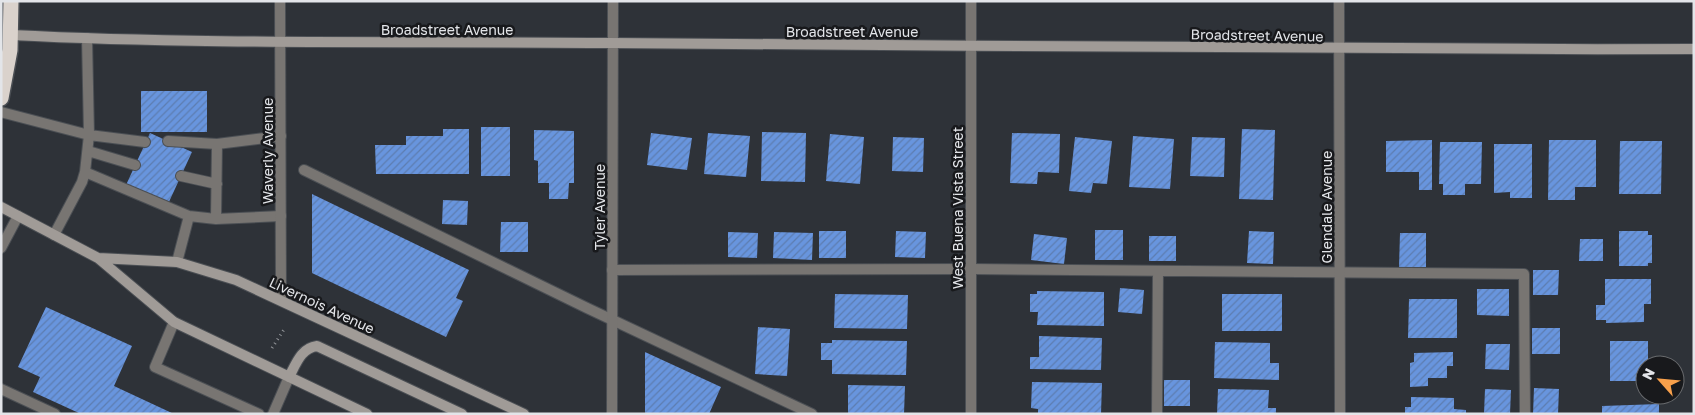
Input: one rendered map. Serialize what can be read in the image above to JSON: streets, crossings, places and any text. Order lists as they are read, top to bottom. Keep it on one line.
{"streets":{"street":["Broadstreet Avenue","Waverly Avenue","Tyler Avenue","Glendale Avenue","West Buena Vista Street","Livernois Avenue"]},"crossings":[["Broadstreet Avenue","Waverly Avenue"],["Broadstreet Avenue","Tyler Avenue"],["Broadstreet Avenue","Glendale Avenue"],["Broadstreet Avenue","West Buena Vista Street"],["Waverly Avenue","Livernois Avenue"]],"north":"top left"}
